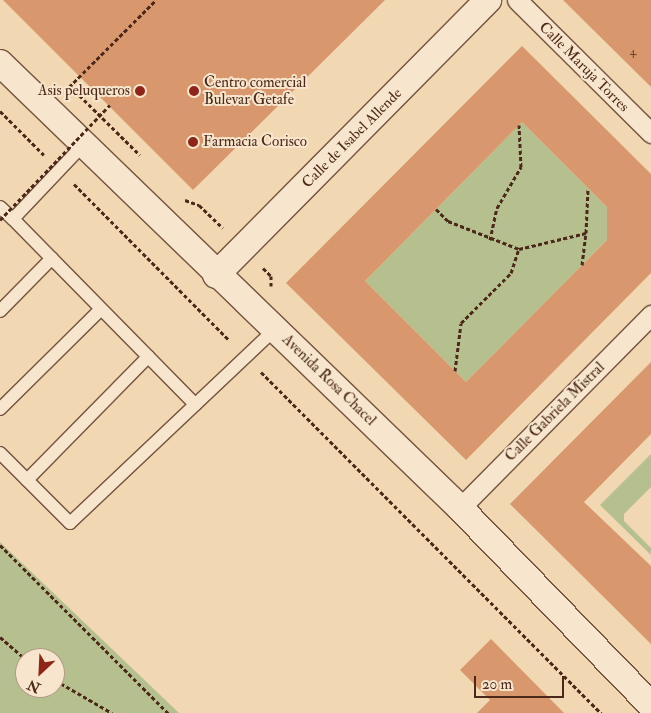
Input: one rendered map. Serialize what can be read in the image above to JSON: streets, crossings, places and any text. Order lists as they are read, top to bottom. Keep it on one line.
{"streets":{"street":["Calle Maruja Torres","Calle de Isabel Allende","Avenida Rosa Chacel","Calle Gabriela Mistral"]},"crossings":[["Calle de Isabel Allende","Avenida Rosa Chacel"],["Avenida Rosa Chacel","Calle Gabriela Mistral"]],"places":["Asis peluqueros","Centro comercial Bulevar Getafe","Farmacia Corisco"],"house_numbers":["4"],"scale_bar":"20 m","north":"bottom left"}
